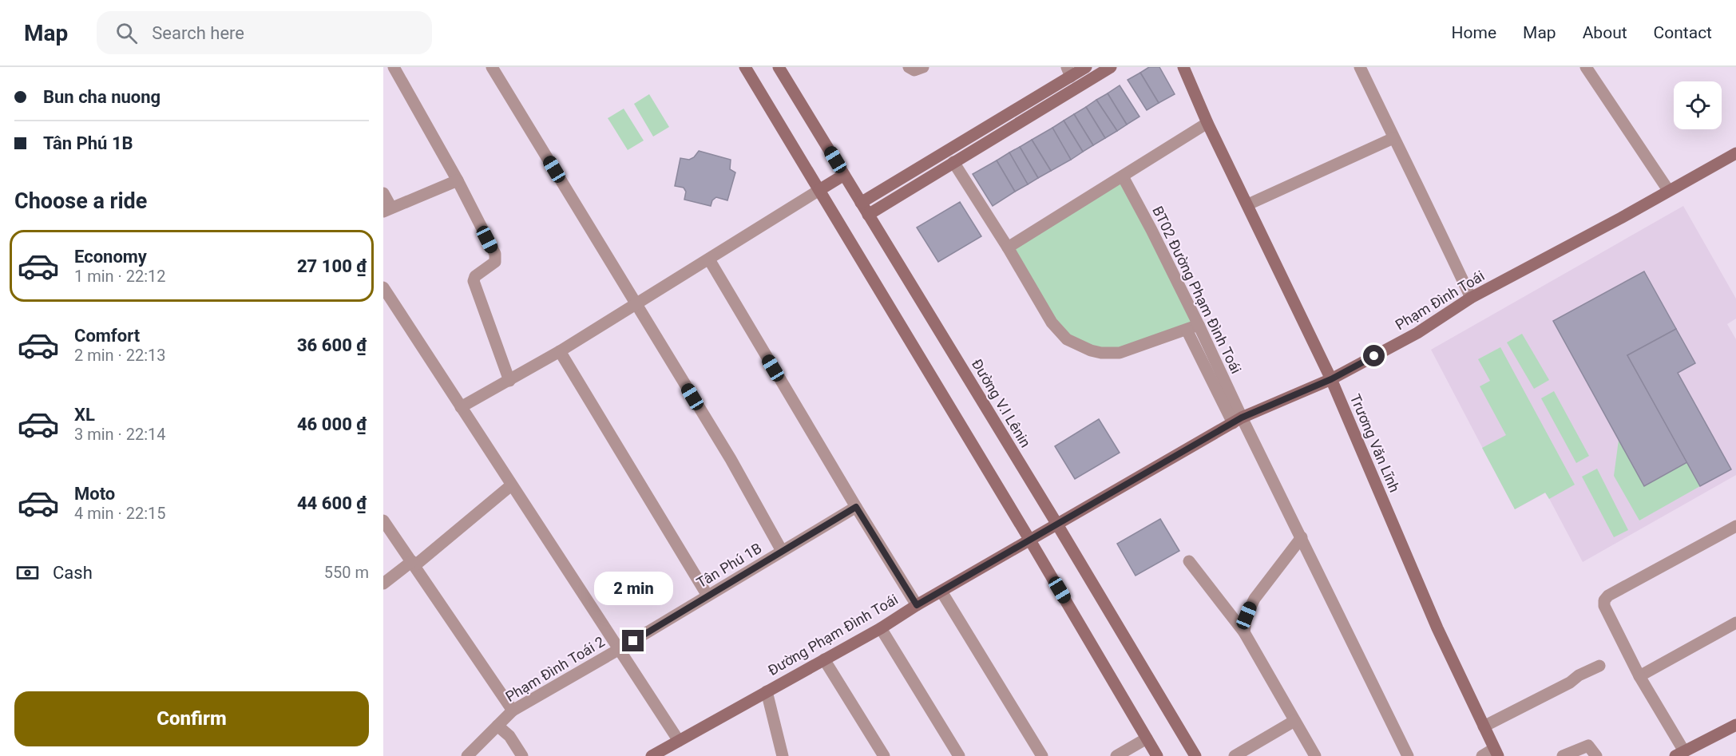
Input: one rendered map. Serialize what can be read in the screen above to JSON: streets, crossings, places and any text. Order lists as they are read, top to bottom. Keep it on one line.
{"streets":{"street":["BT02 Đường Phạm Đình Toái","Phạm Đình Toái","Đường V.I Lênin","Trương Văn Lĩnh","Tân Phú 1B","Đường Phạm Đình Toái","Phạm Đình Toái 2"]},"crossings":[["BT02 Đường Phạm Đình Toái","Phạm Đình Toái"],["Phạm Đình Toái","Đường V.I Lênin"],["Phạm Đình Toái","Trương Văn Lĩnh"],["Phạm Đình Toái","Đường Phạm Đình Toái"],["Tân Phú 1B","Phạm Đình Toái 2"]],"page":{"header":"Map","search":"Search here","nav":["Home","Map","About","Contact"],"banner":["Bun cha nuong","Tân Phú 1B"],"heading":"Choose a ride","list":[{"name":"Economy","note":"1 min · 22:12","value":"27 100 ₫"},{"name":"Comfort","note":"2 min · 22:13","value":"36 600 ₫"},{"name":"XL","note":"3 min · 22:14","value":"46 000 ₫"},{"name":"Moto","note":"4 min · 22:15","value":"44 600 ₫"}],"pay":["Cash","550 m"],"bubble":"2 min","buttons":"Confirm"}}
